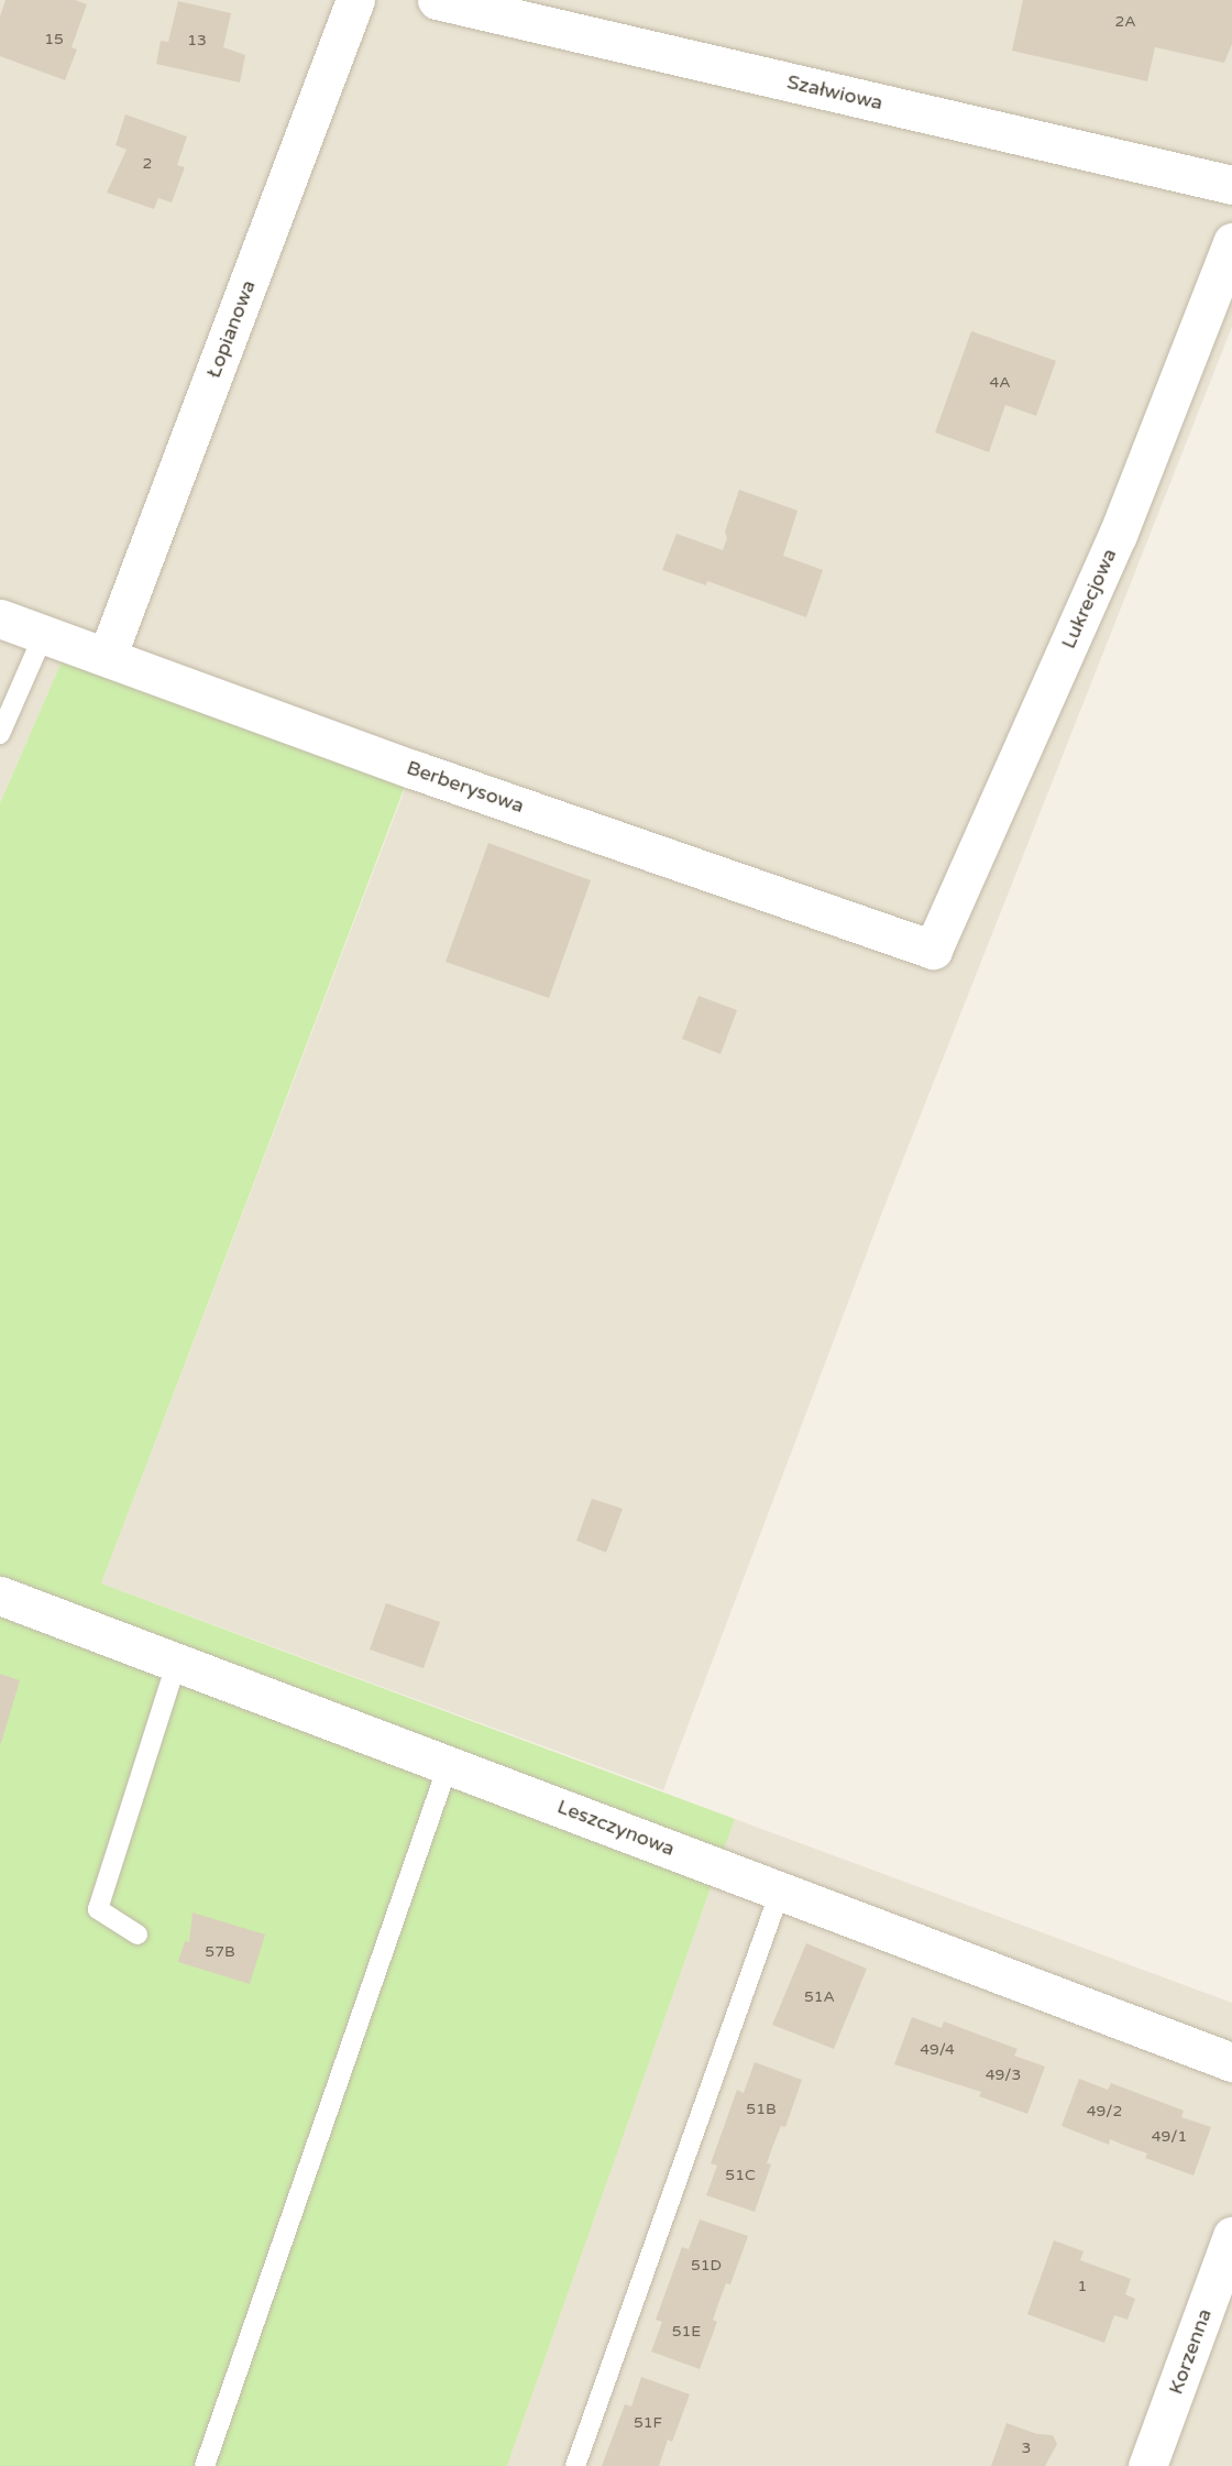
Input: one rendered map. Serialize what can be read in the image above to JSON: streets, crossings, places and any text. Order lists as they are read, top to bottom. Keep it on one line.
{"streets":{"street":["Szałwiowa","Łopianowa","Lukrecjowa","Berberysowa","Leszczynowa","Korzenna"]},"crossings":[["Łopianowa","Berberysowa"],["Lukrecjowa","Berberysowa"]],"house_numbers":["2A","15","13","2","4A","57B","51A","49/4","49/3","51B","49/2","49/1","51C","51D","1","51E","51F","3"]}
